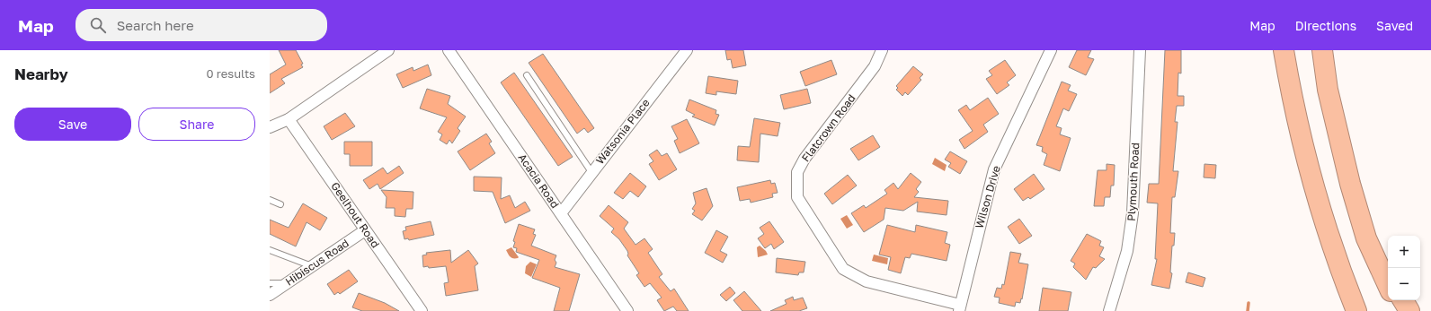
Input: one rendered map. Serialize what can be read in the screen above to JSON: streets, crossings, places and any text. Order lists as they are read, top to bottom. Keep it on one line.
{"streets":{"street":["Flatcrown Road","Watsonia Place","Acacia Road","Plymouth Road","Wilson Drive","Geelhout Road","Hibiscus Road"]},"crossings":[["Flatcrown Road","Wilson Drive"],["Watsonia Place","Acacia Road"],["Geelhout Road","Hibiscus Road"]],"page":{"header":"Map","search":"Search here","nav":["Map","Directions","Saved"],"heading":["Nearby","0 results"],"buttons":["Save","Share"],"map_buttons":["+","−"]}}
